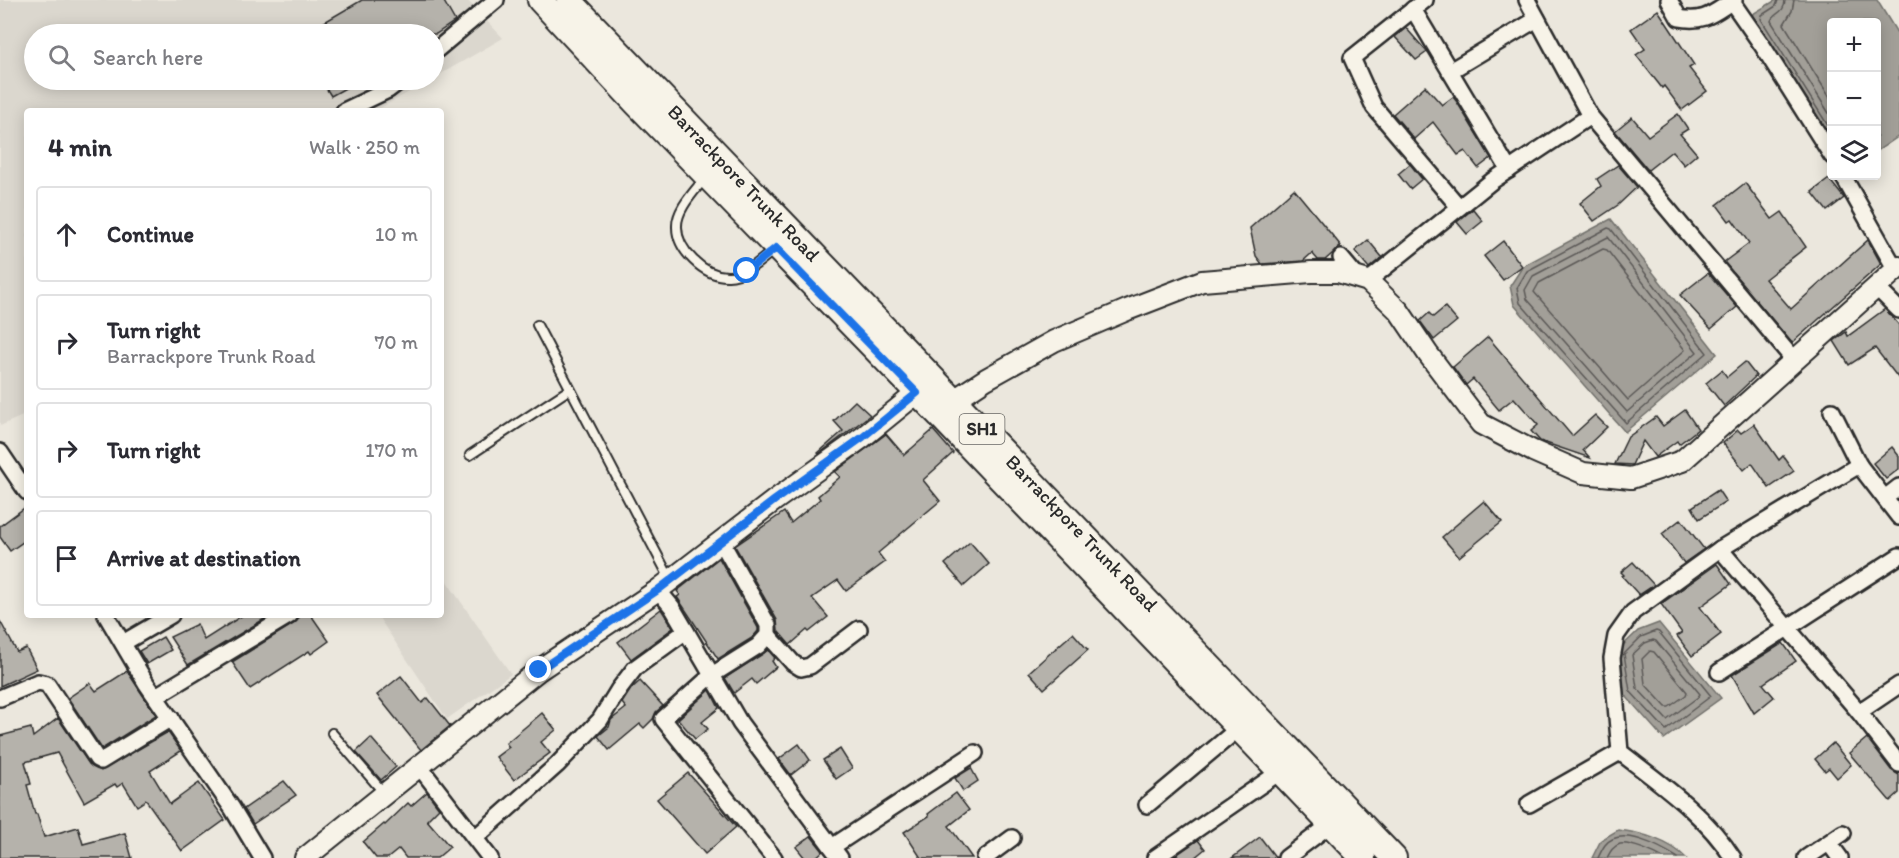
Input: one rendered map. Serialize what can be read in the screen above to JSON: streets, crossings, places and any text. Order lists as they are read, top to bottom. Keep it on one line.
{"streets":{"main road":["Barrackpore Trunk Road","SH1"]},"page":{"map_buttons":["+","−"],"search":"Search here","heading":["4 min","Walk · 250 m"],"list":[["Continue","10 m"],["Turn right","Barrackpore Trunk Road","70 m"],["Turn right","170 m"],"Arrive at destination"]}}
